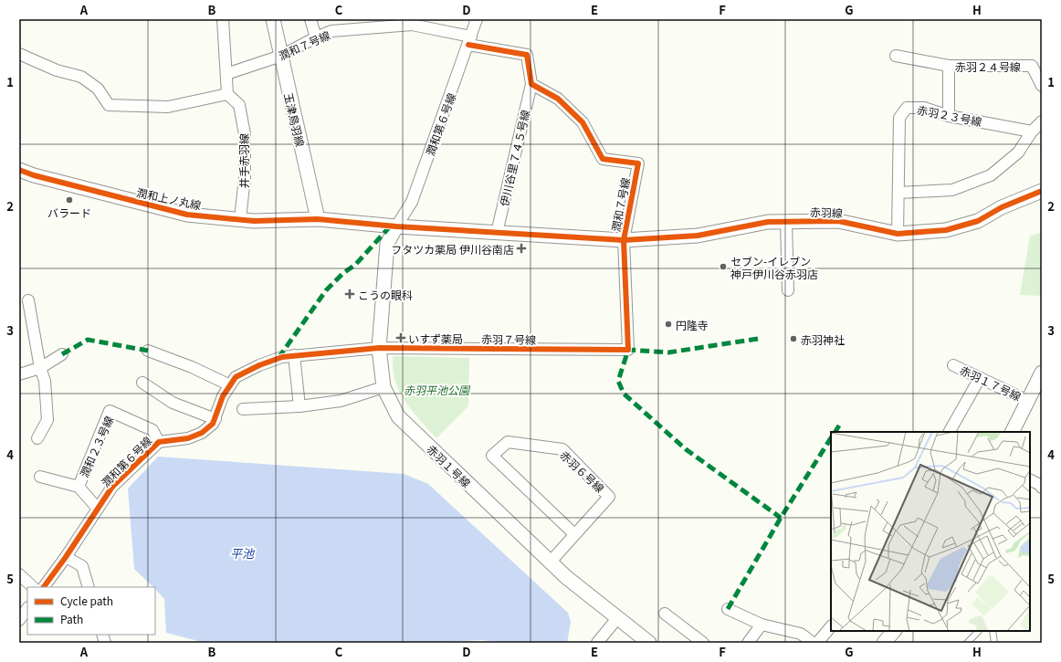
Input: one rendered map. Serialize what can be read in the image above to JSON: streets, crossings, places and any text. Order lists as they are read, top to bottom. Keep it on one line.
{"streets":{"street":["潤和７号線","赤羽２４号線","赤羽２３号線","玉津鳥羽線","潤和第６号線","伊川谷里７４５号線","井手赤羽線","潤和上ノ丸線","赤羽線","赤羽７号線","赤羽１７号線","潤和２３号線","赤羽１号線","赤羽６号線"]},"crossings":[["潤和７号線","玉津鳥羽線"],["潤和７号線","潤和第６号線"],["潤和７号線","伊川谷里７４５号線"],["潤和７号線","赤羽線"],["潤和７号線","赤羽７号線"],["赤羽２４号線","赤羽２３号線"],["赤羽２３号線","赤羽線"],["玉津鳥羽線","潤和上ノ丸線"],["潤和第６号線","潤和上ノ丸線"],["潤和第６号線","赤羽７号線"],["潤和第６号線","潤和２３号線"],["潤和第６号線","赤羽１号線"],["伊川谷里７４５号線","潤和上ノ丸線"],["伊川谷里７４５号線","赤羽線"],["井手赤羽線","潤和上ノ丸線"],["潤和上ノ丸線","赤羽線"],["潤和上ノ丸線","赤羽１号線"],["赤羽線","赤羽７号線"],["赤羽７号線","赤羽１号線"],["赤羽１号線","赤羽６号線"]],"water":["平池"],"parks":["赤羽平池公園"],"places":{"other":["バラード","セブン-イレブン 神戸伊川谷赤羽店","円隆寺","赤羽神社"],"health":["フタツカ薬局 伊川谷南店","こうの眼科","いすず薬局"]},"legend":["Cycle path","Path"],"grid":{"columns":["A","B","C","D","E","F","G","H"],"rows":["1","2","3","4","5"]}}
